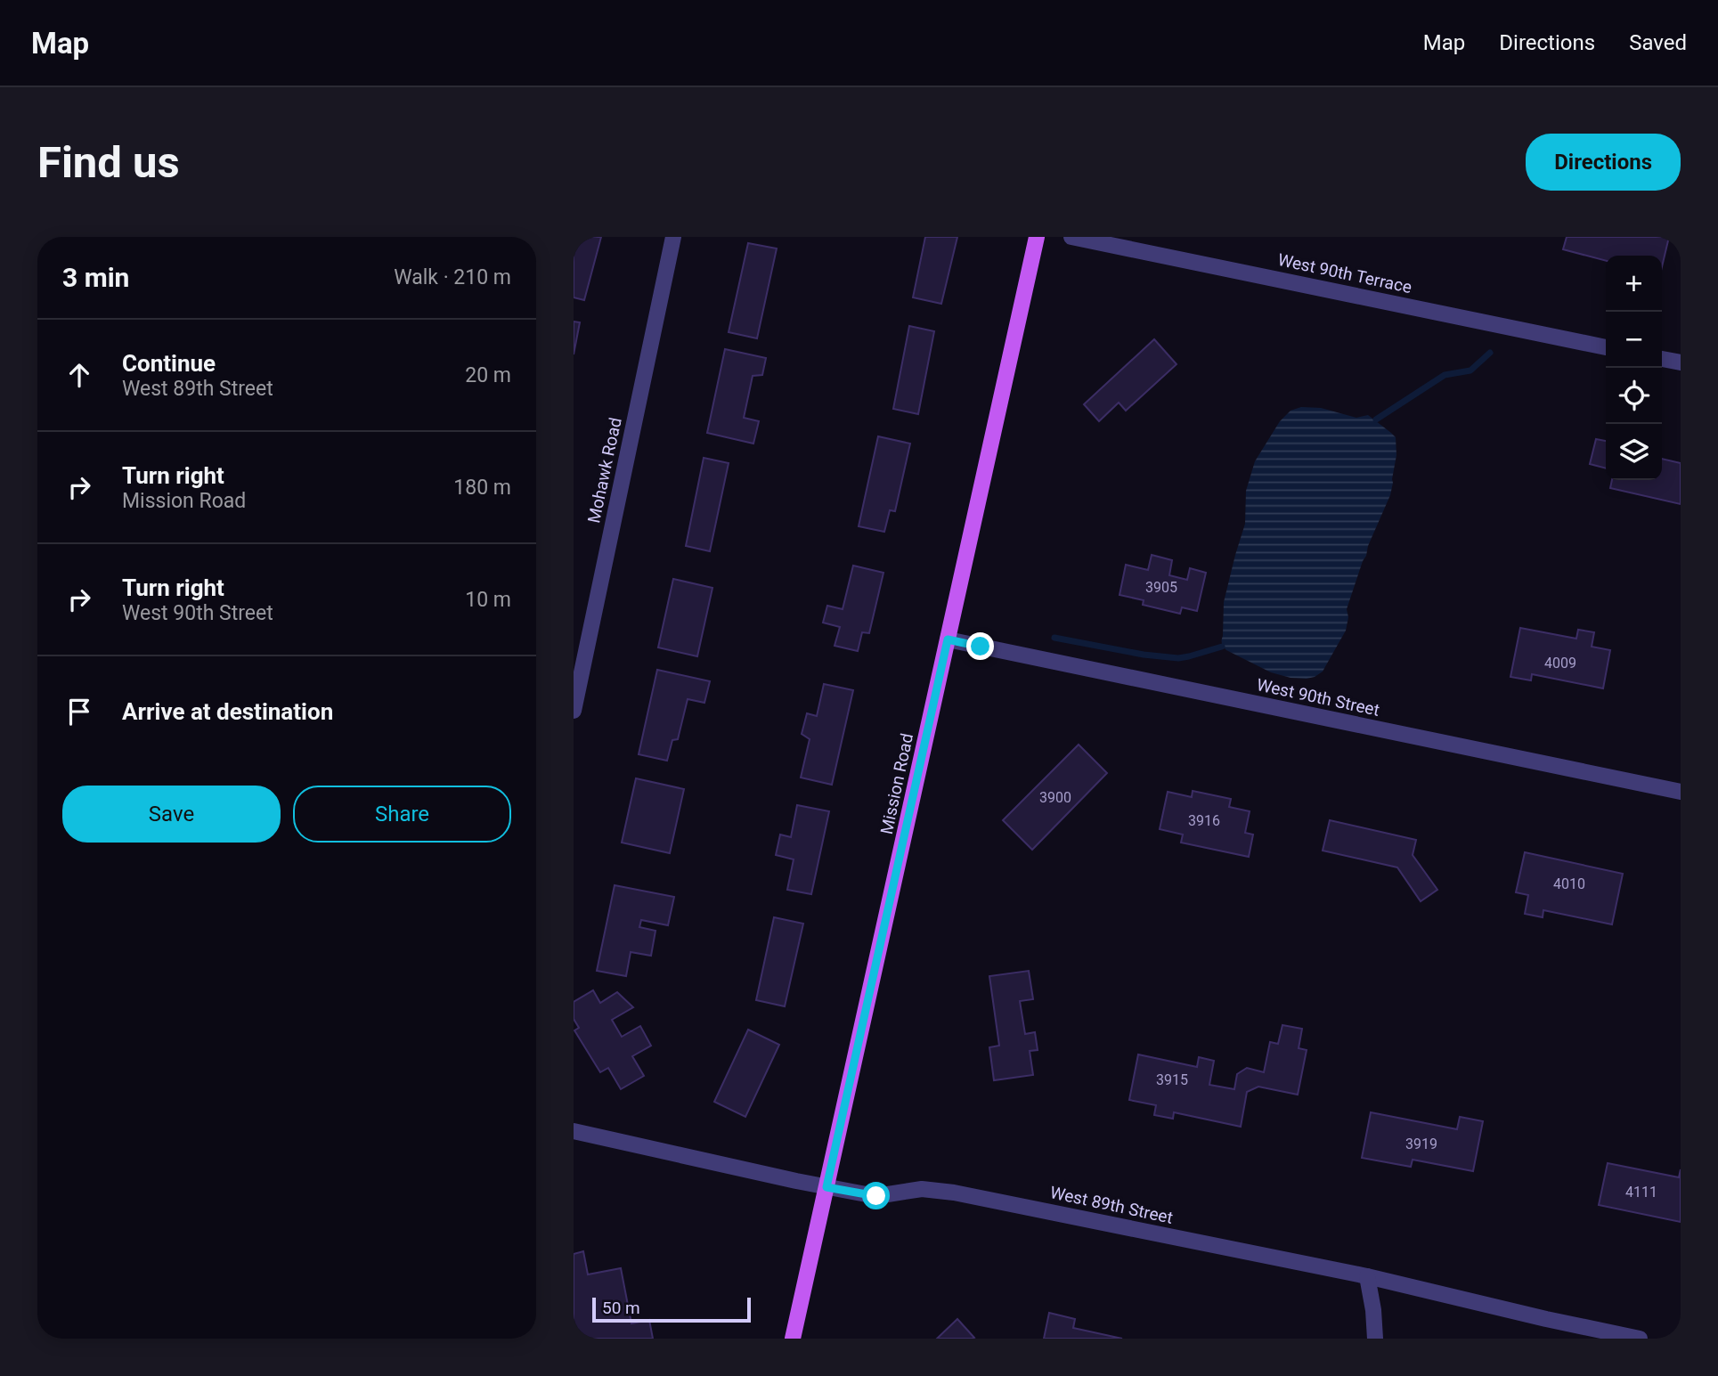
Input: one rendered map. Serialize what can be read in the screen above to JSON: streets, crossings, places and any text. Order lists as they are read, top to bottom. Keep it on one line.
{"streets":{"main road":["Mission Road"],"street":["West 90th Terrace","Mohawk Road","West 90th Street","West 89th Street"]},"crossings":[["West 90th Street","Mission Road"],["Mission Road","West 89th Street"]],"house_numbers":["3905","4009","3900","3916","4010","3915","3919","4111"],"scale_bar":"50 m","page":{"header":"Map","nav":["Map","Directions","Saved"],"buttons":["Directions",["Save","Share"]],"title":"Find us","heading":["3 min","Walk · 210 m"],"map_buttons":["+","−"],"list":[["Continue","West 89th Street","20 m"],["Turn right","Mission Road","180 m"],["Turn right","West 90th Street","10 m"],"Arrive at destination"],"scale":"50 m"}}
